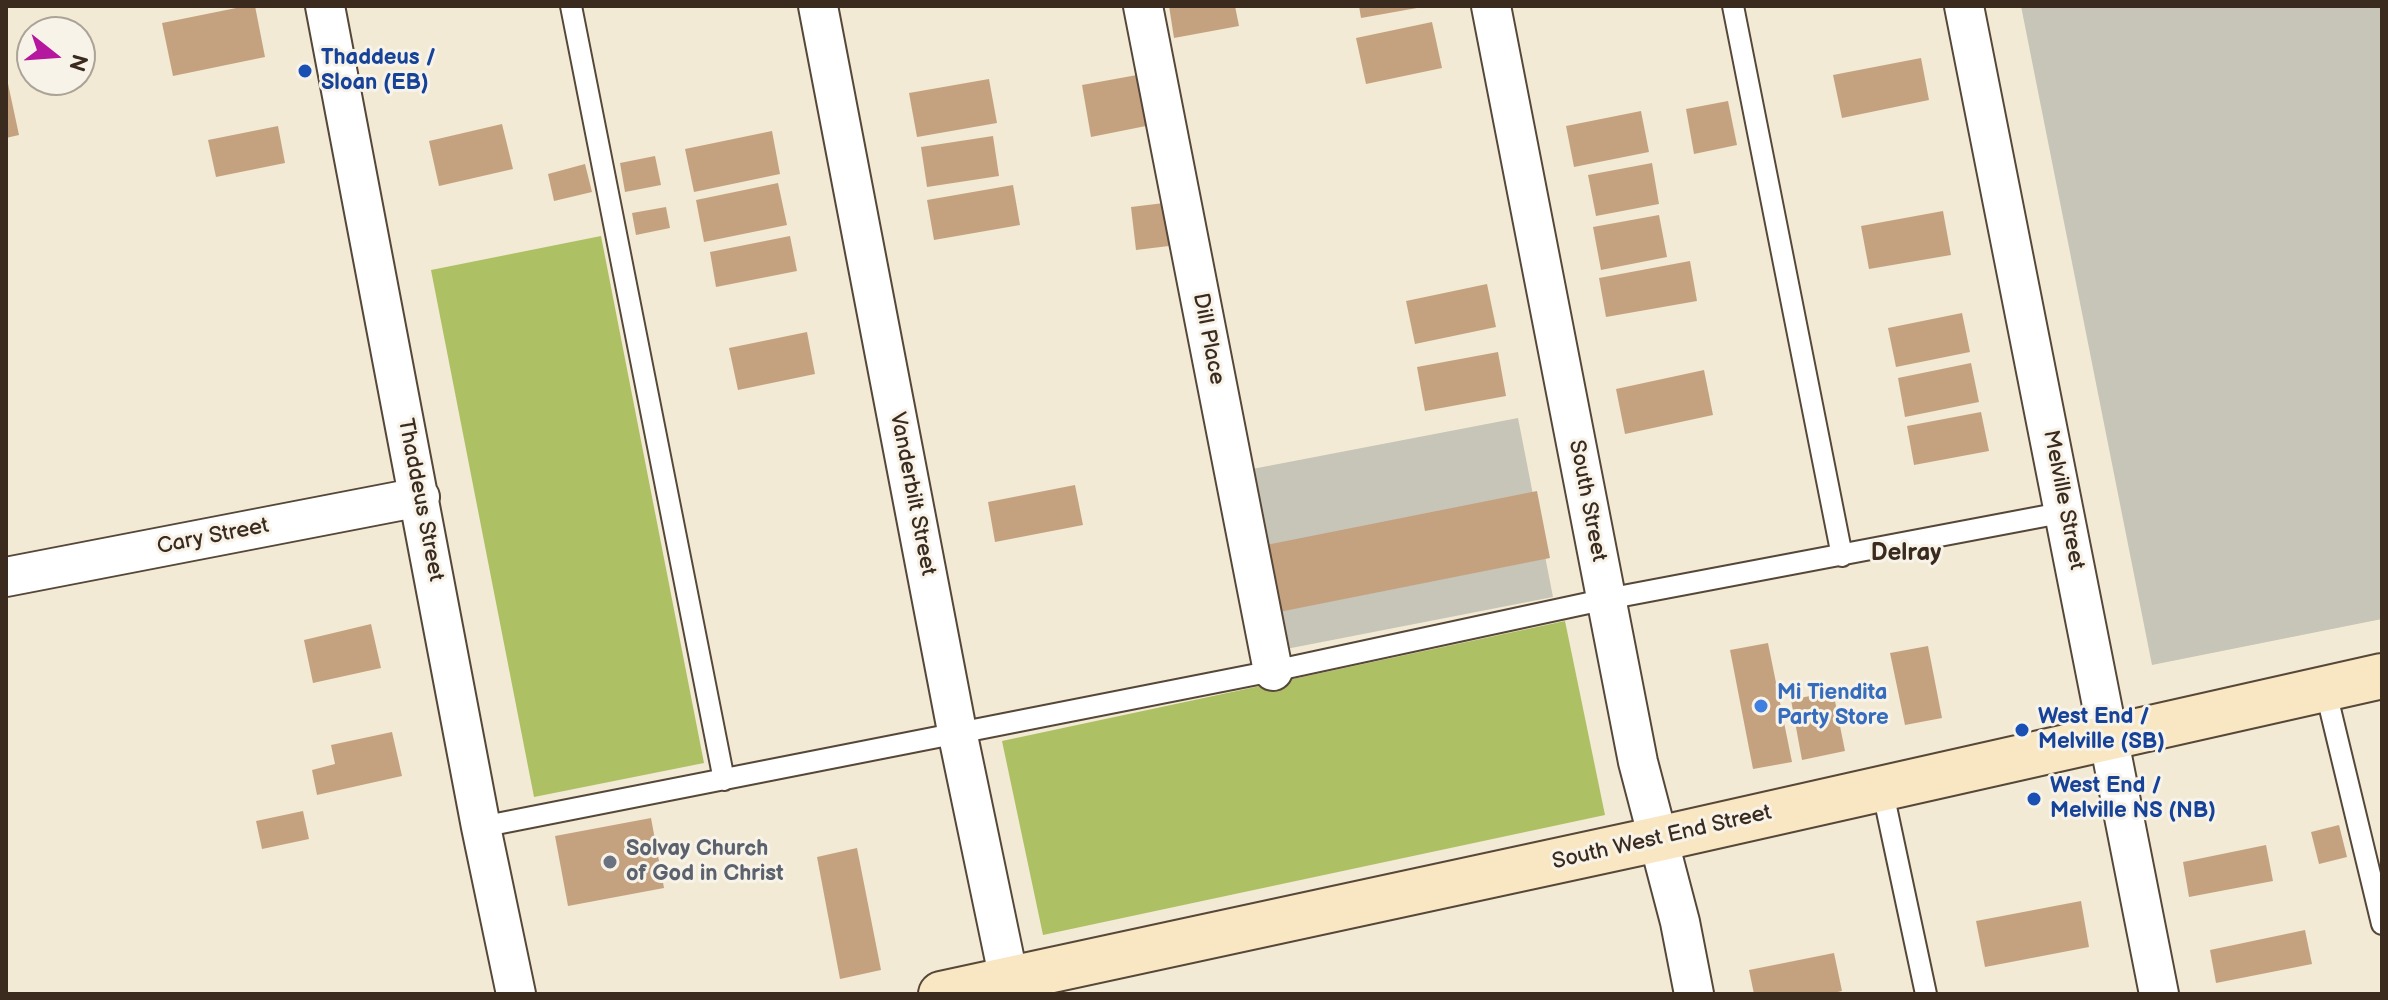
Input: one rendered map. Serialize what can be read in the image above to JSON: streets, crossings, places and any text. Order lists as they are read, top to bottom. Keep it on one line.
{"streets":{"street":["Dill Place","Vanderbilt Street","Thaddeus Street","Melville Street","South Street","Cary Street","South West End Street"]},"crossings":[["Vanderbilt Street","South West End Street"],["Thaddeus Street","Cary Street"],["Melville Street","South West End Street"],["South Street","South West End Street"]],"districts":["Delray"],"places":["Thaddeus / Sloan (EB)","Mi Tiendita Party Store","West End / Melville (SB)","West End / Melville NS (NB)","Solvay Church of God in Christ"],"north":"right"}
